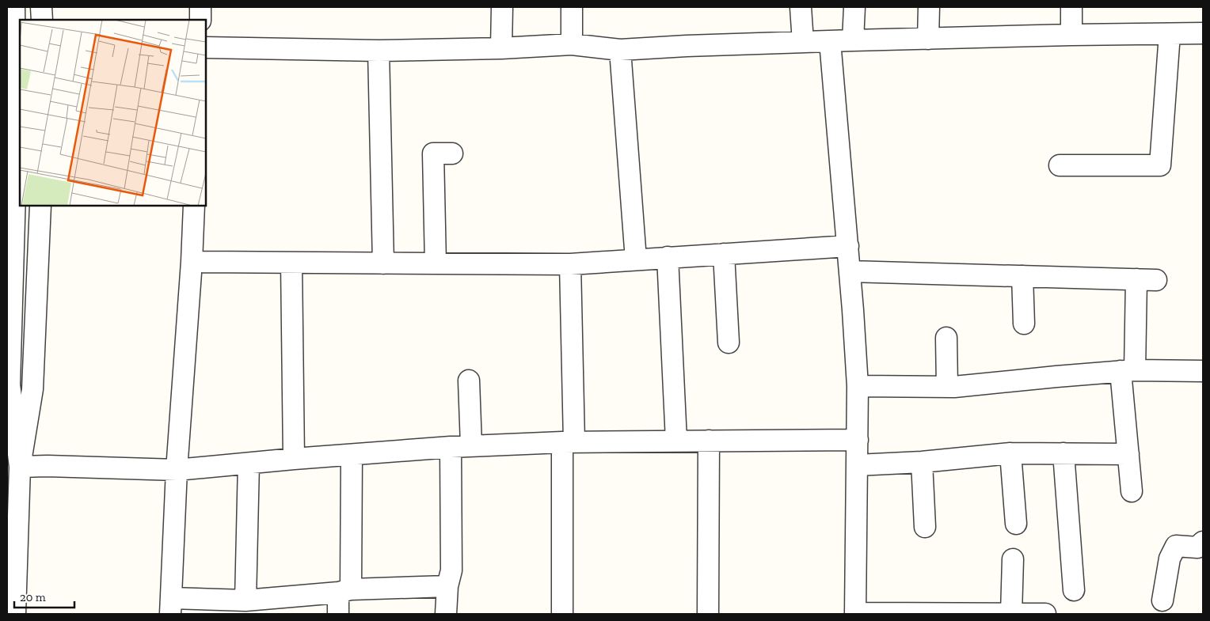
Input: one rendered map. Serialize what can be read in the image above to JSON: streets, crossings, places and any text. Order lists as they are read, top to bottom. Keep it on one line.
{"scale_bar":"20 m"}
